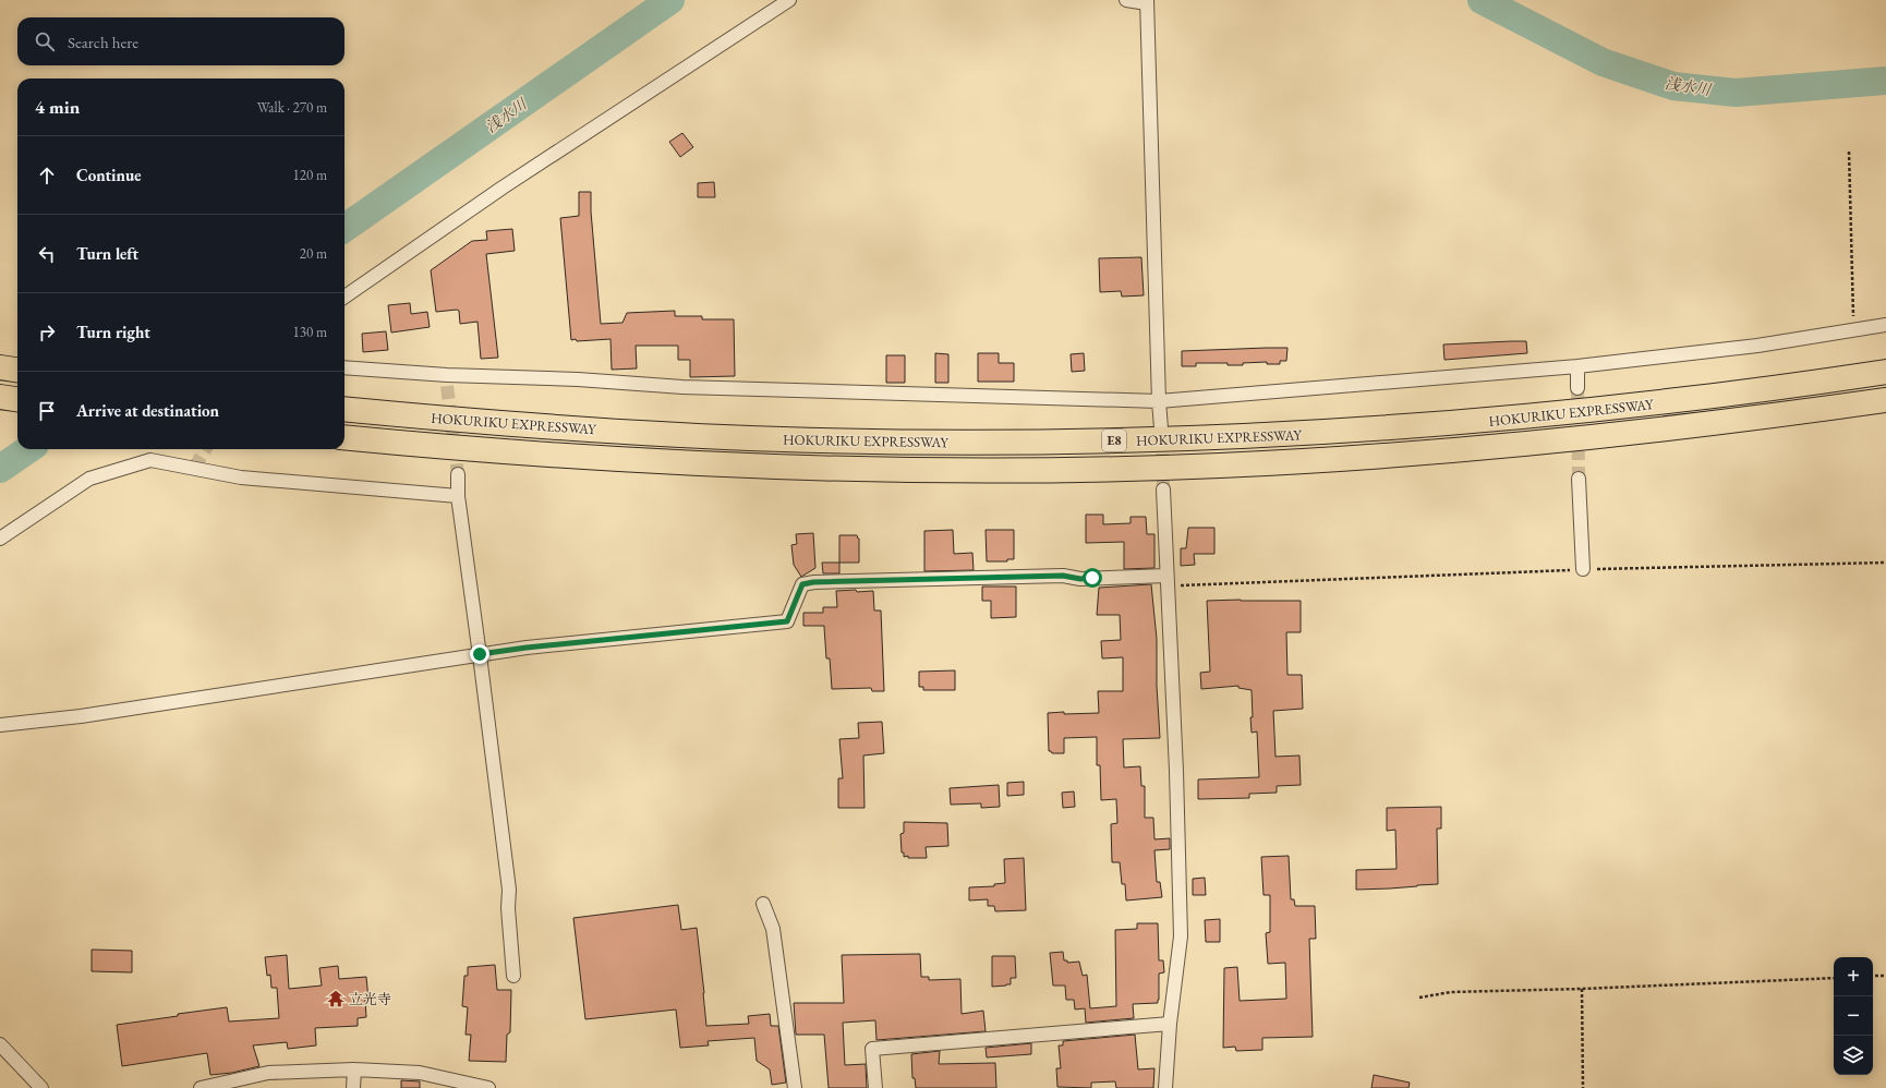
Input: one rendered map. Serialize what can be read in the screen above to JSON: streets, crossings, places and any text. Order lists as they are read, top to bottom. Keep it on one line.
{"streets":{"highway":["HOKURIKU EXPRESSWAY","E8"]},"water":["浅水川"],"places":{"temple":["立光寺"]},"page":{"search":"Search here","heading":["4 min","Walk · 270 m"],"list":[["Continue","120 m"],["Turn left","20 m"],["Turn right","130 m"],"Arrive at destination"],"map_buttons":["+","−"]}}
